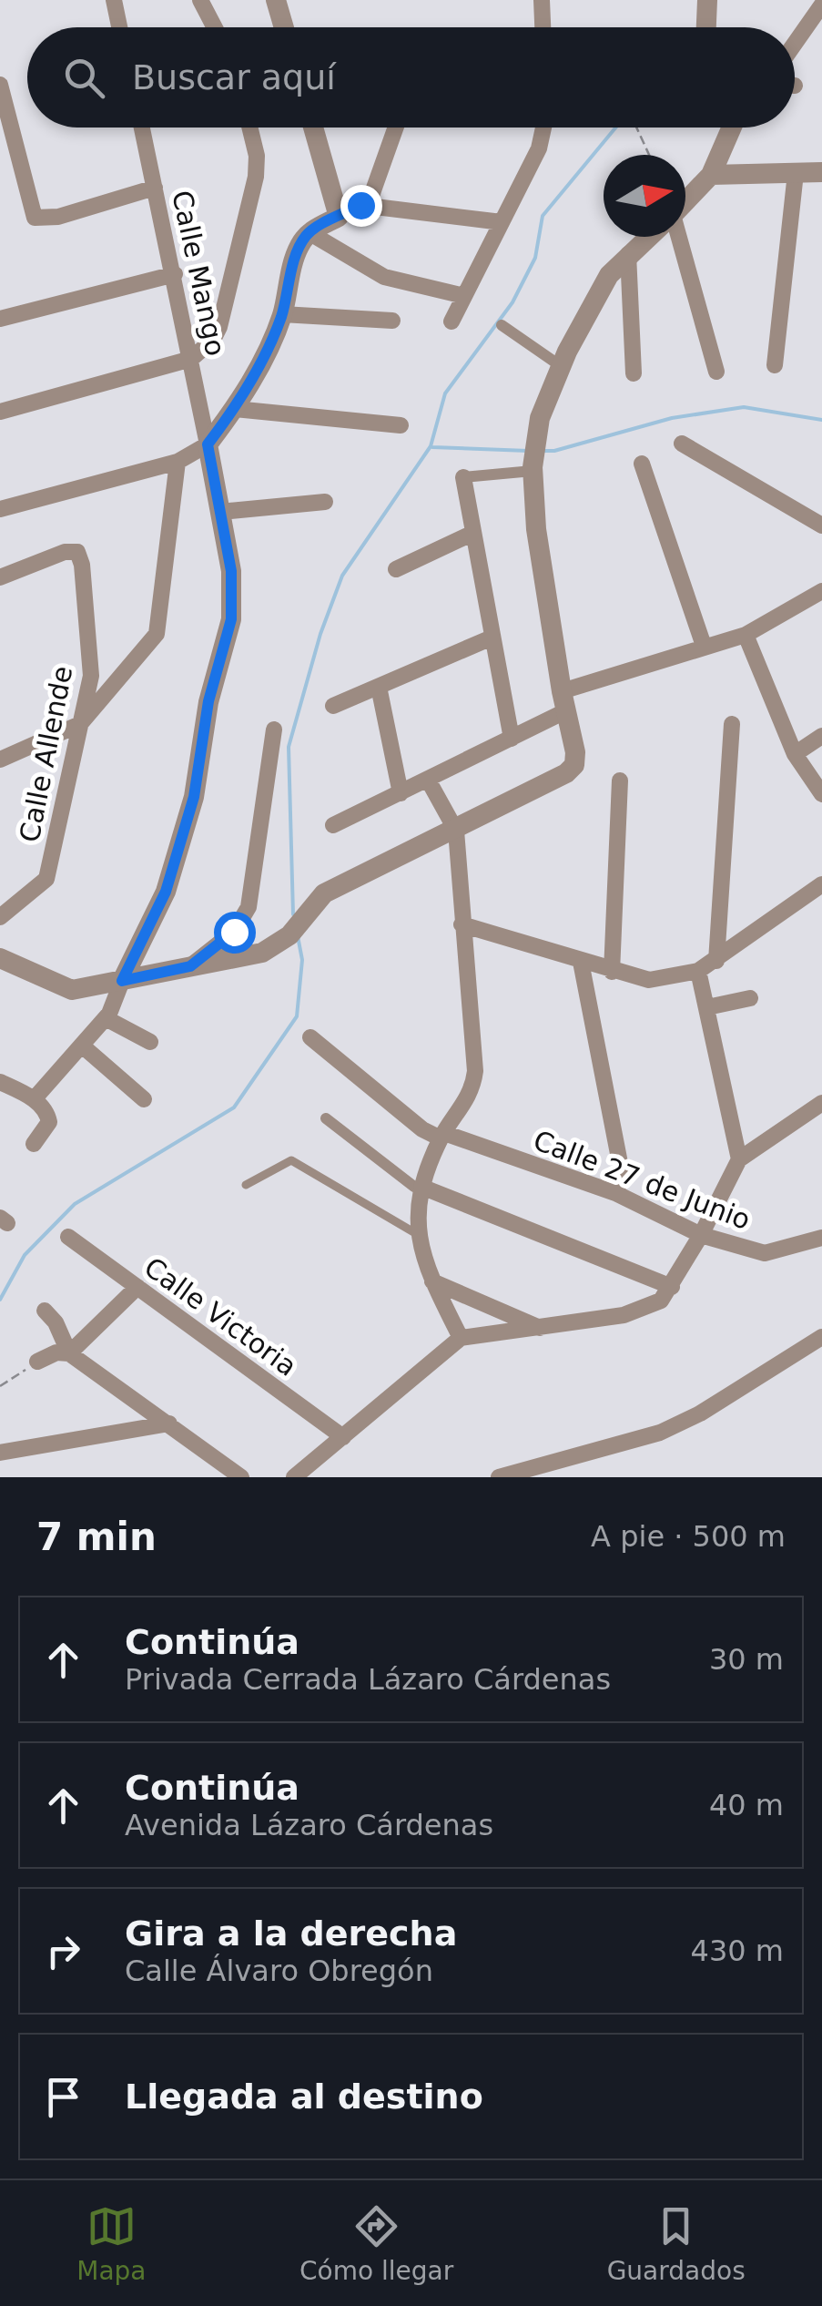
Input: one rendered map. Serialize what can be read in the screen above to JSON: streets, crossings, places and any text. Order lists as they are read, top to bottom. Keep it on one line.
{"streets":{"street":["Calle Mango","Calle Allende","Calle 27 de Junio","Calle Victoria"]},"north":"right","page":{"search":"Buscar aquí","heading":["7 min","A pie · 500 m"],"list":[["Continúa","Privada Cerrada Lázaro Cárdenas","30 m"],["Continúa","Avenida Lázaro Cárdenas","40 m"],["Gira a la derecha","Calle Álvaro Obregón","430 m"],"Llegada al destino"],"nav":["Mapa","Cómo llegar","Guardados"]}}
